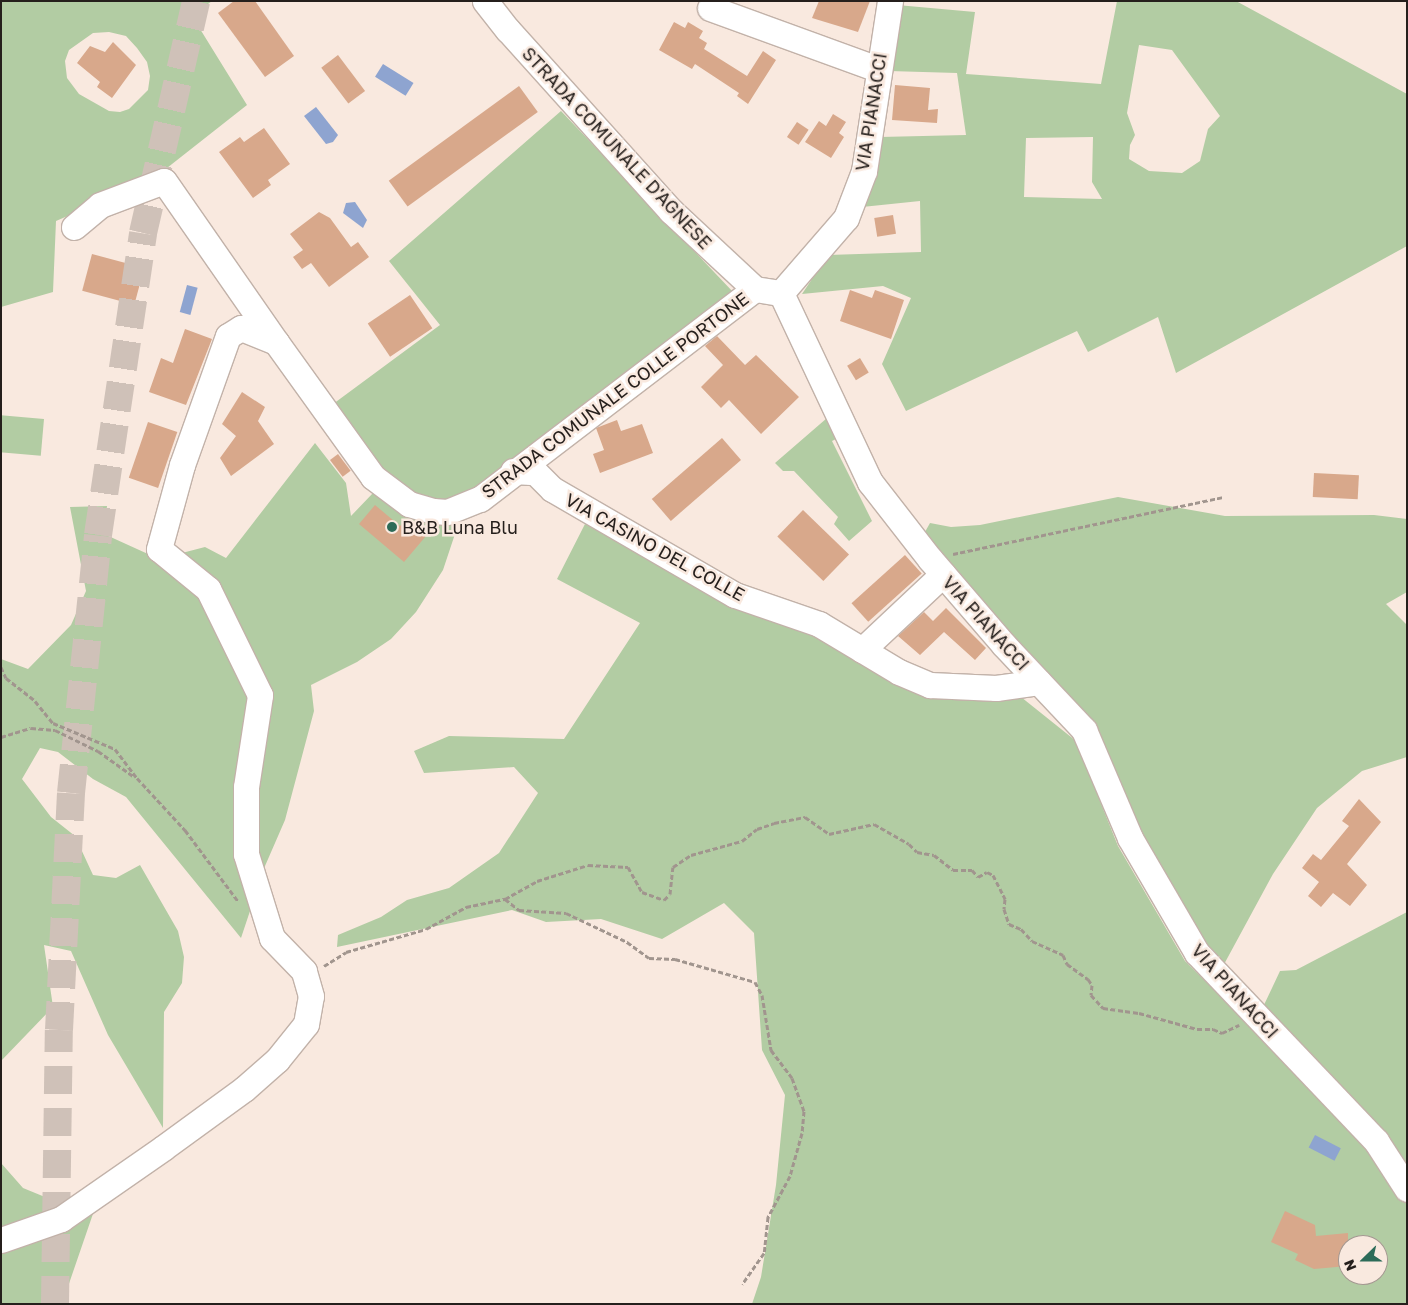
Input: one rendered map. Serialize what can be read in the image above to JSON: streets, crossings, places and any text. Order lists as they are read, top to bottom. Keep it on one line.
{"streets":{"street":["VIA PIANACCI","STRADA COMUNALE D'AGNESE","STRADA COMUNALE COLLE PORTONE","VIA CASINO DEL COLLE"]},"crossings":[["VIA PIANACCI","STRADA COMUNALE COLLE PORTONE"],["VIA PIANACCI","VIA CASINO DEL COLLE"],["STRADA COMUNALE D'AGNESE","STRADA COMUNALE COLLE PORTONE"],["STRADA COMUNALE COLLE PORTONE","VIA CASINO DEL COLLE"]],"places":["B&B Luna Blu"],"north":"left"}
